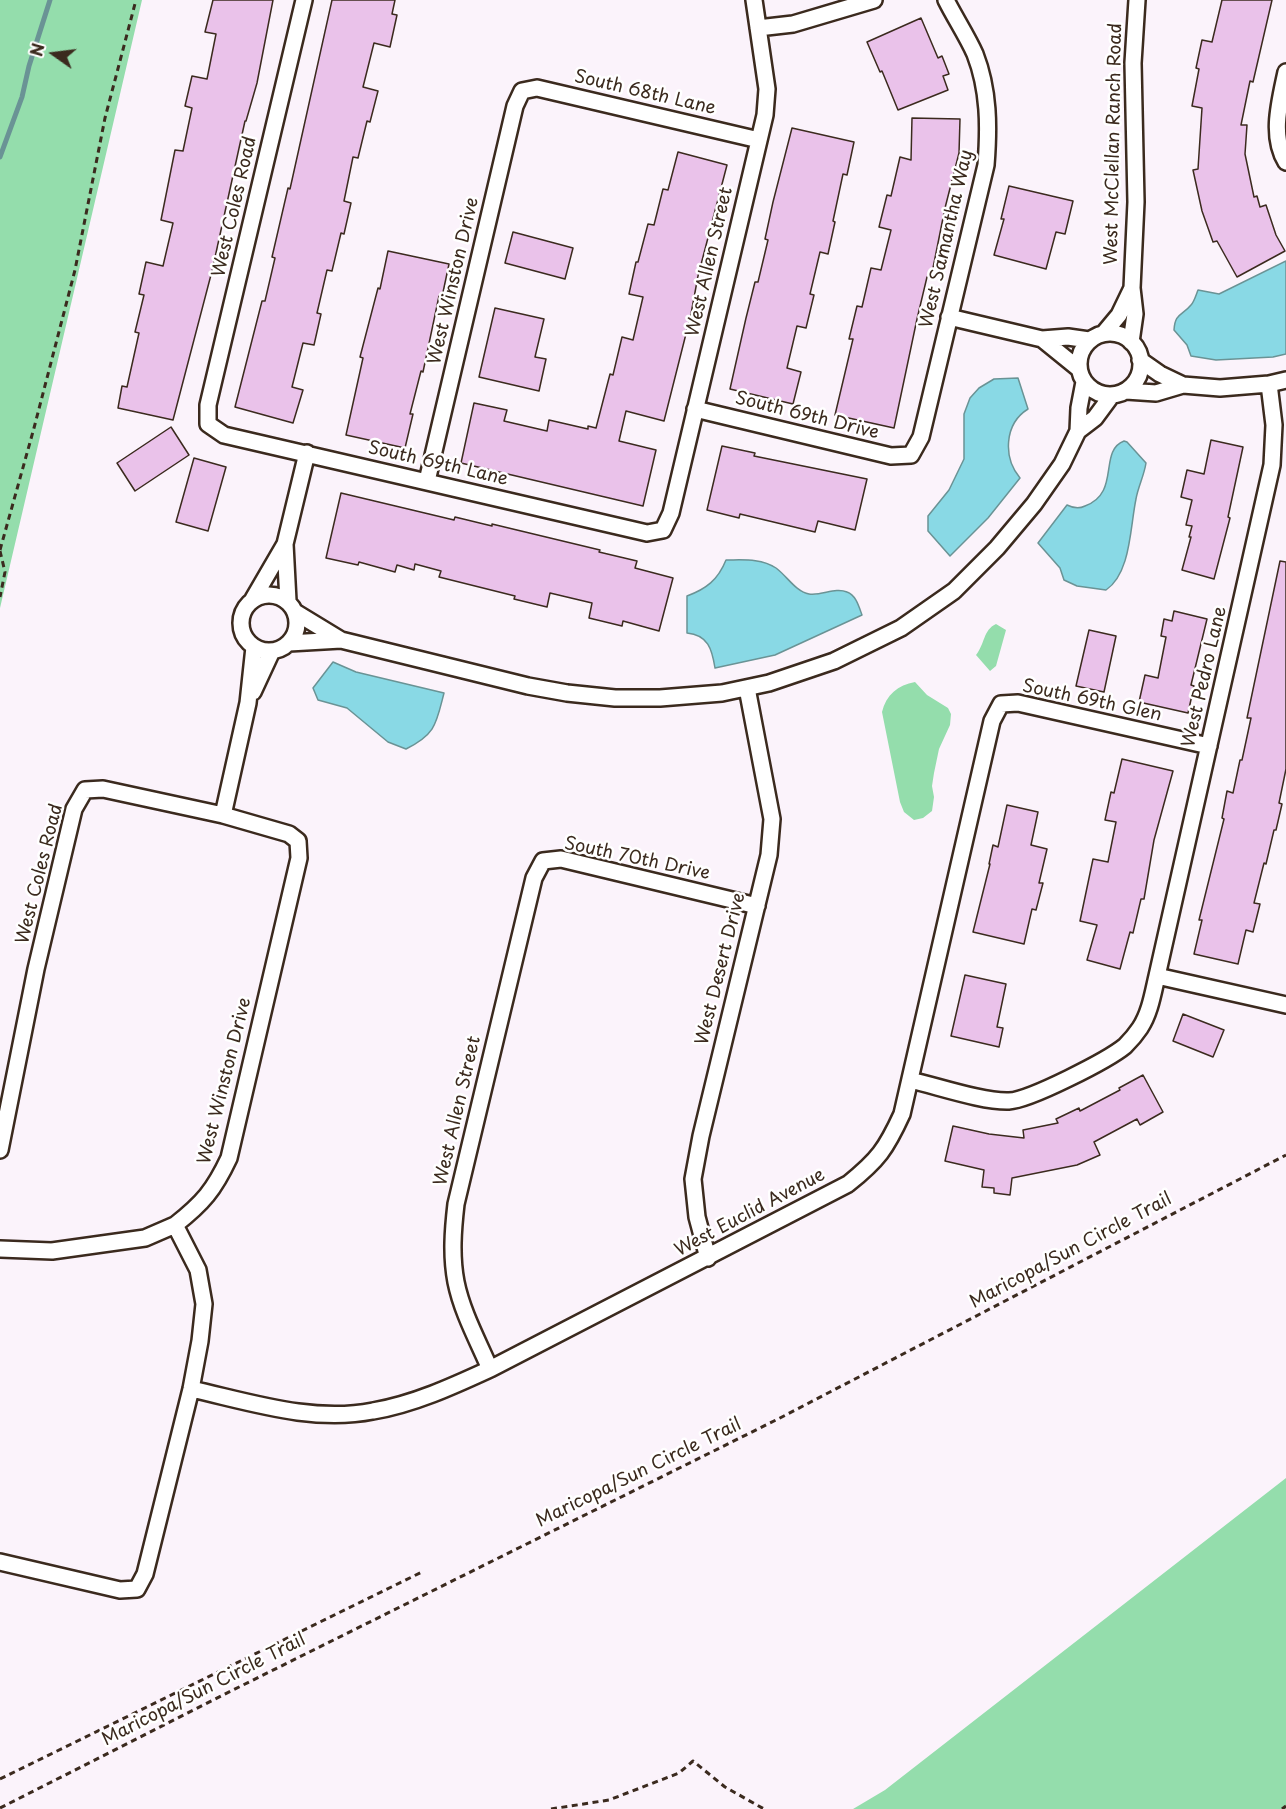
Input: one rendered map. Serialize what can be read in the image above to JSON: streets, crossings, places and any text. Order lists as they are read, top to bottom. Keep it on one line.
{"streets":{"street":["South 68th Lane","West McClellan Ranch Road","West Coles Road","West Samantha Way","West Allen Street","West Winston Drive","South 69th Drive","South 69th Lane","West Pedro Lane","South 69th Glen","South 70th Drive","West Desert Drive","West Euclid Avenue"],"path":["Maricopa/Sun Circle Trail"]},"crossings":[["South 68th Lane","West Allen Street"],["South 68th Lane","West Winston Drive"],["West Coles Road","West Winston Drive"],["West Coles Road","South 69th Lane"],["West Samantha Way","South 69th Drive"],["West Allen Street","South 69th Drive"],["West Allen Street","South 69th Lane"],["West Allen Street","South 70th Drive"],["West Allen Street","West Euclid Avenue"],["West Winston Drive","South 69th Lane"],["West Pedro Lane","South 69th Glen"],["West Pedro Lane","West Euclid Avenue"],["South 69th Glen","West Euclid Avenue"],["South 70th Drive","West Desert Drive"],["West Desert Drive","West Euclid Avenue"]],"north":"left"}
